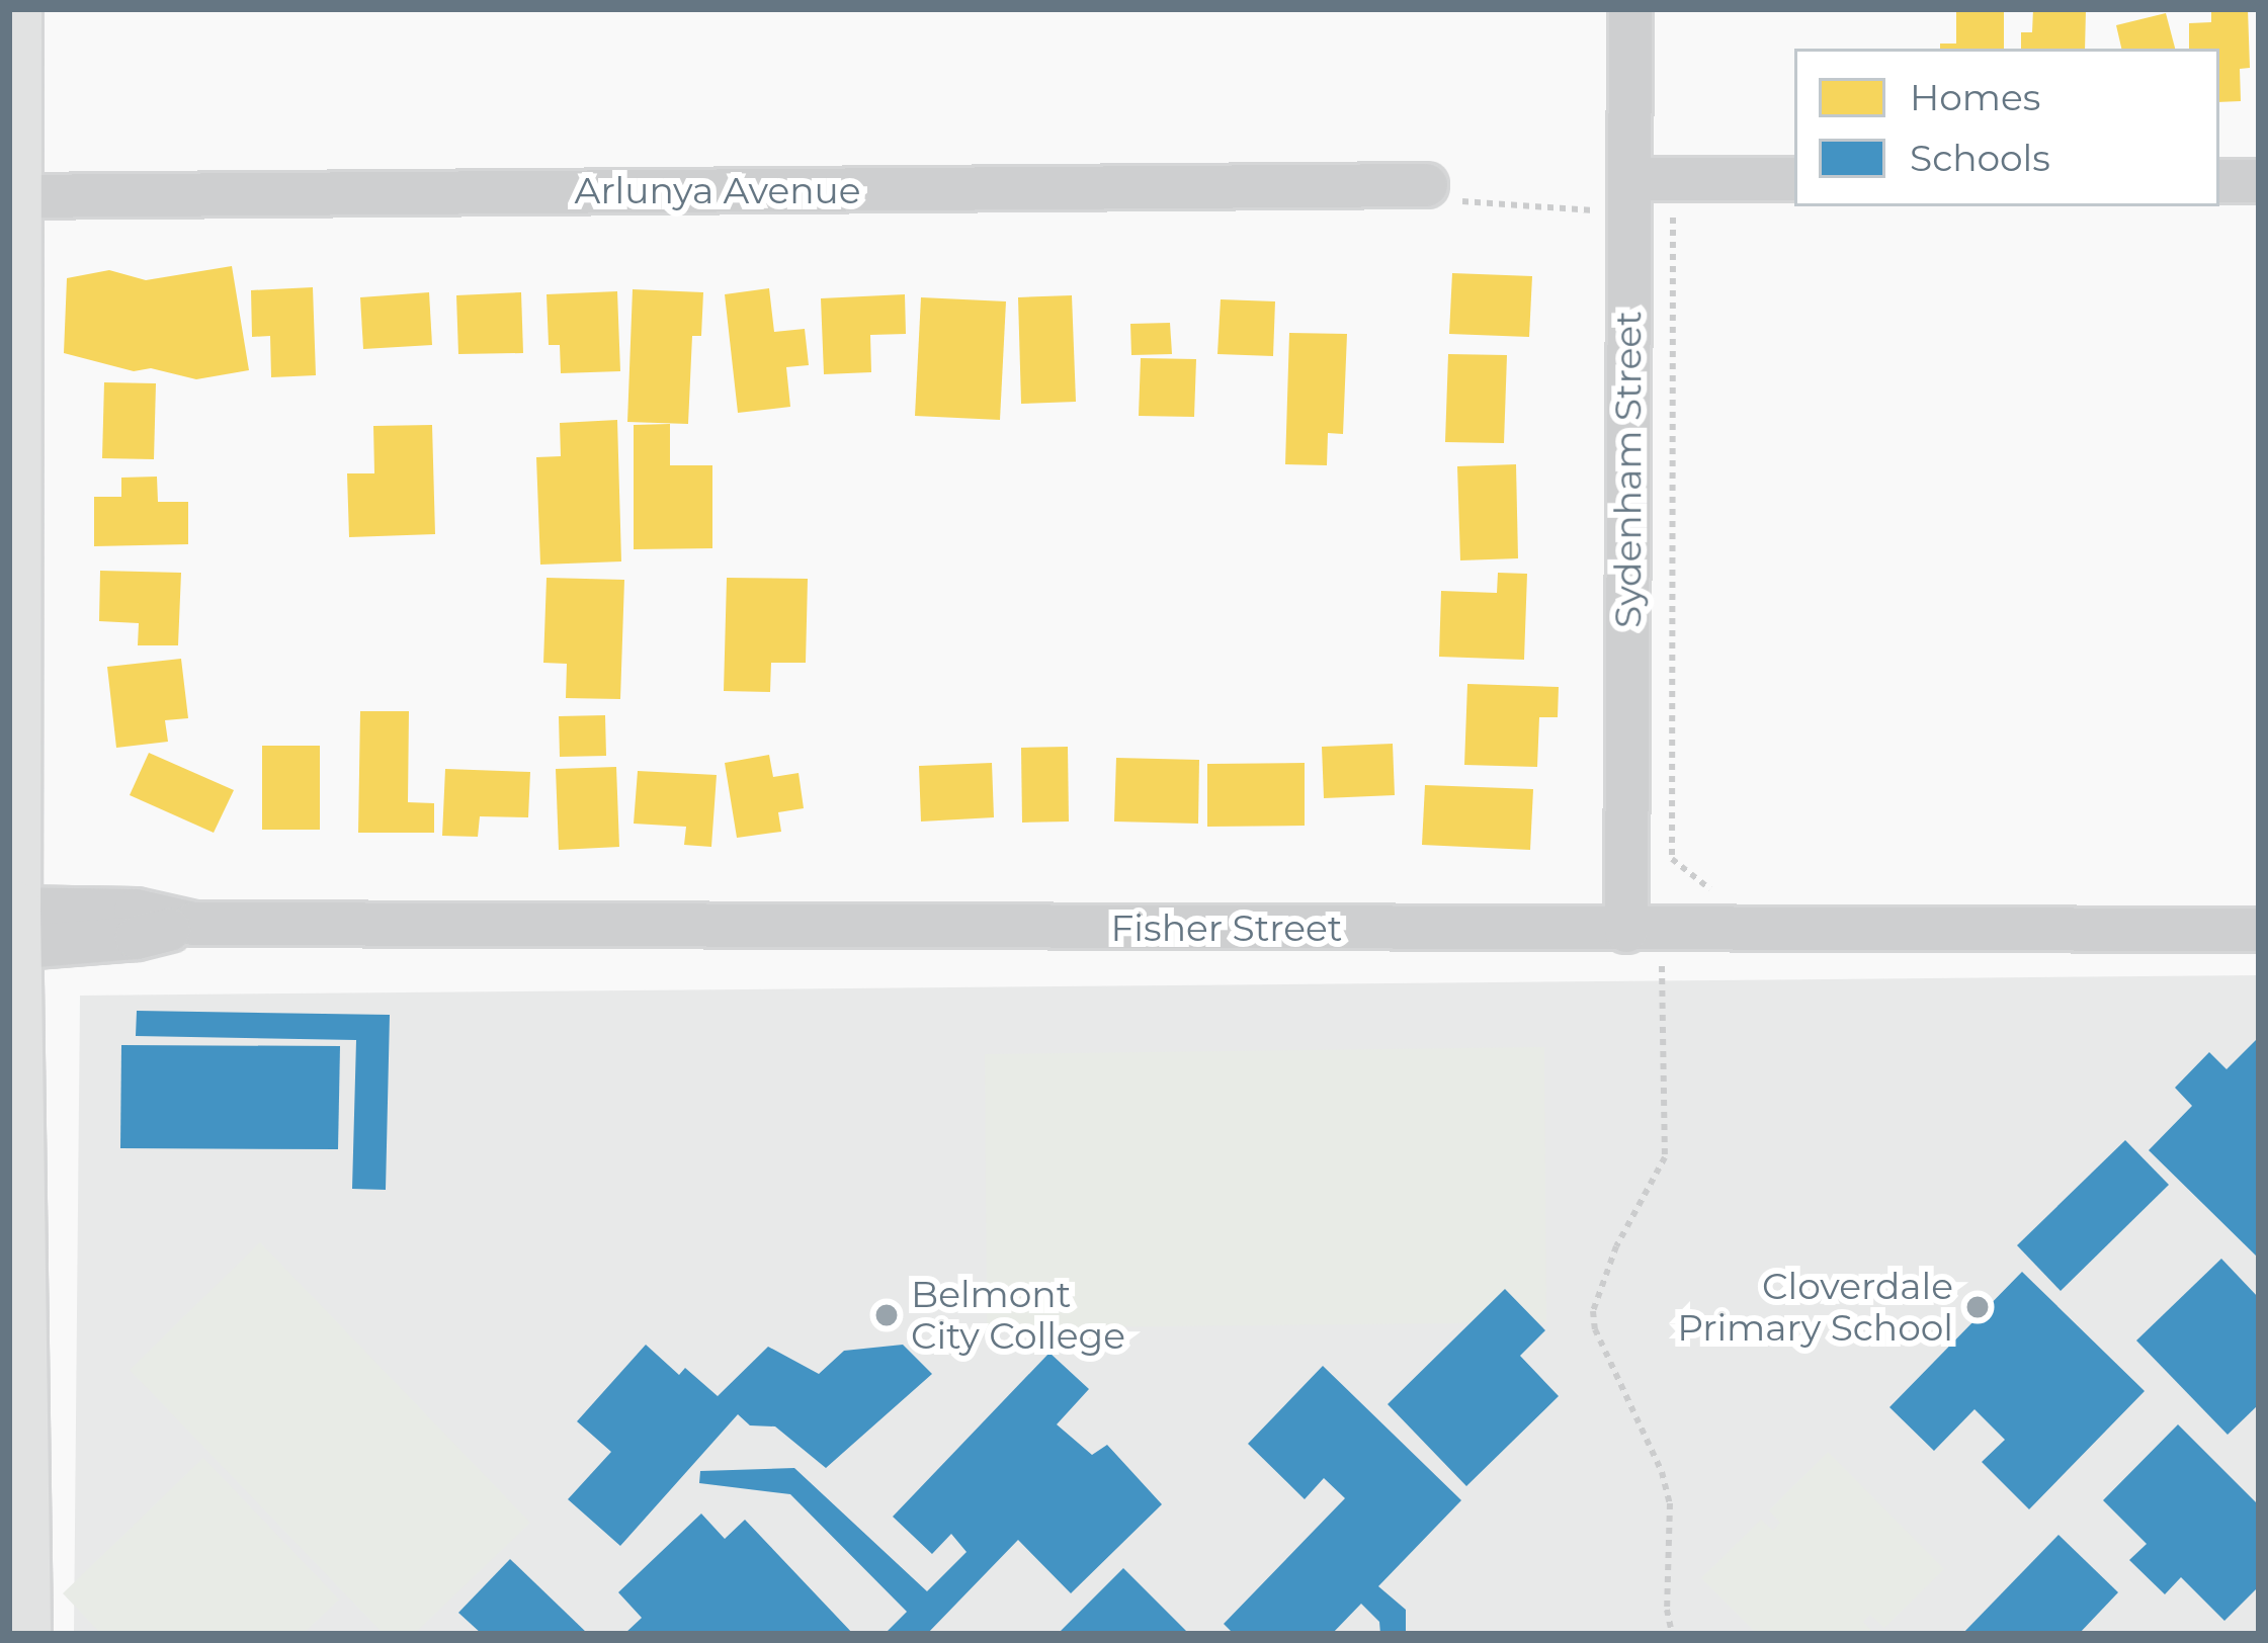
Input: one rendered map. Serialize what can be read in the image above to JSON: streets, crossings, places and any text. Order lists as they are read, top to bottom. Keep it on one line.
{"streets":{"street":["Arlunya Avenue","Sydenham Street","Fisher Street"]},"crossings":[["Sydenham Street","Fisher Street"]],"places":["Cloverdale Primary School","Belmont City College"],"legend":["Homes","Schools"]}
